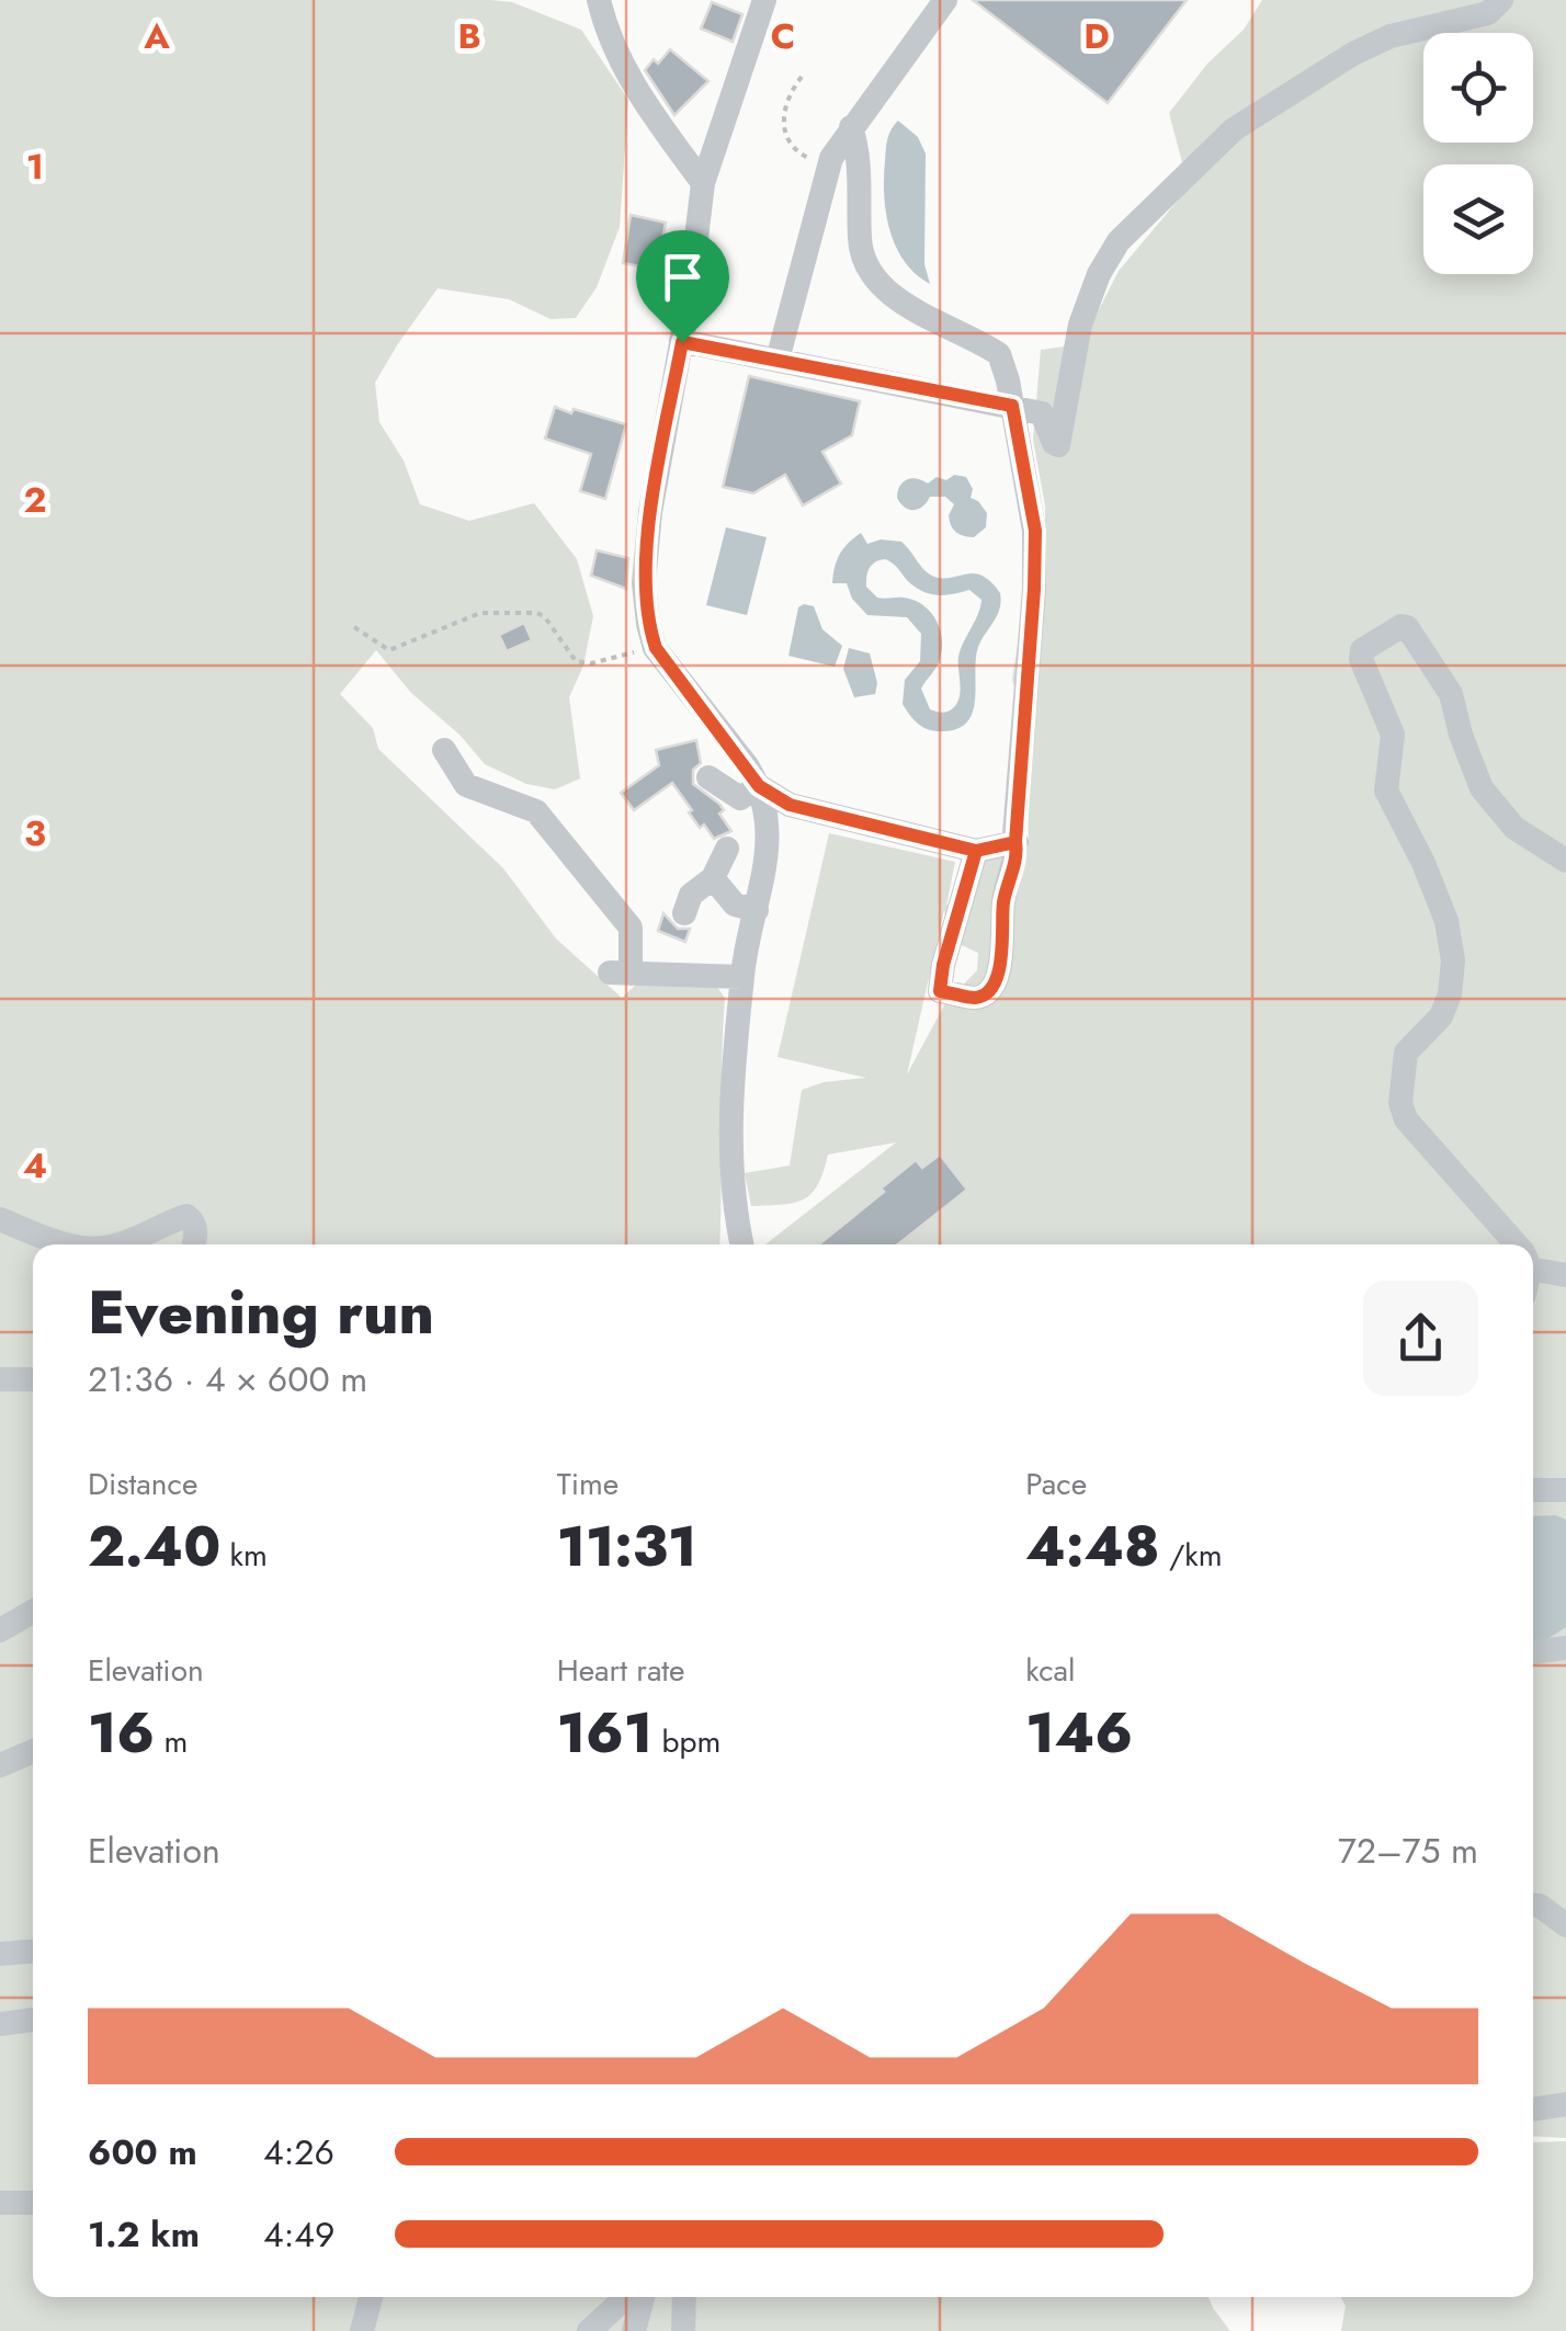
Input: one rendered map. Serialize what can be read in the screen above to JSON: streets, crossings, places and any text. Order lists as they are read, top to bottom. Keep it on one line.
{"page":{"heading":["Evening run","21:36 · 4 × 600 m"],"stats":[["Distance","2.40 km"],["Time","11:31"],["Pace","4:48 /km"],["Elevation","16 m"],["Heart rate","161 bpm"],["kcal","146"]],"chart":["Elevation","72–75 m"],"list":[{"name":"600 m","note":"4:26"},{"name":"1.2 km","note":"4:49"}]},"grid":{"columns":["A","B","C","D"],"rows":["1","2","3","4"]}}
